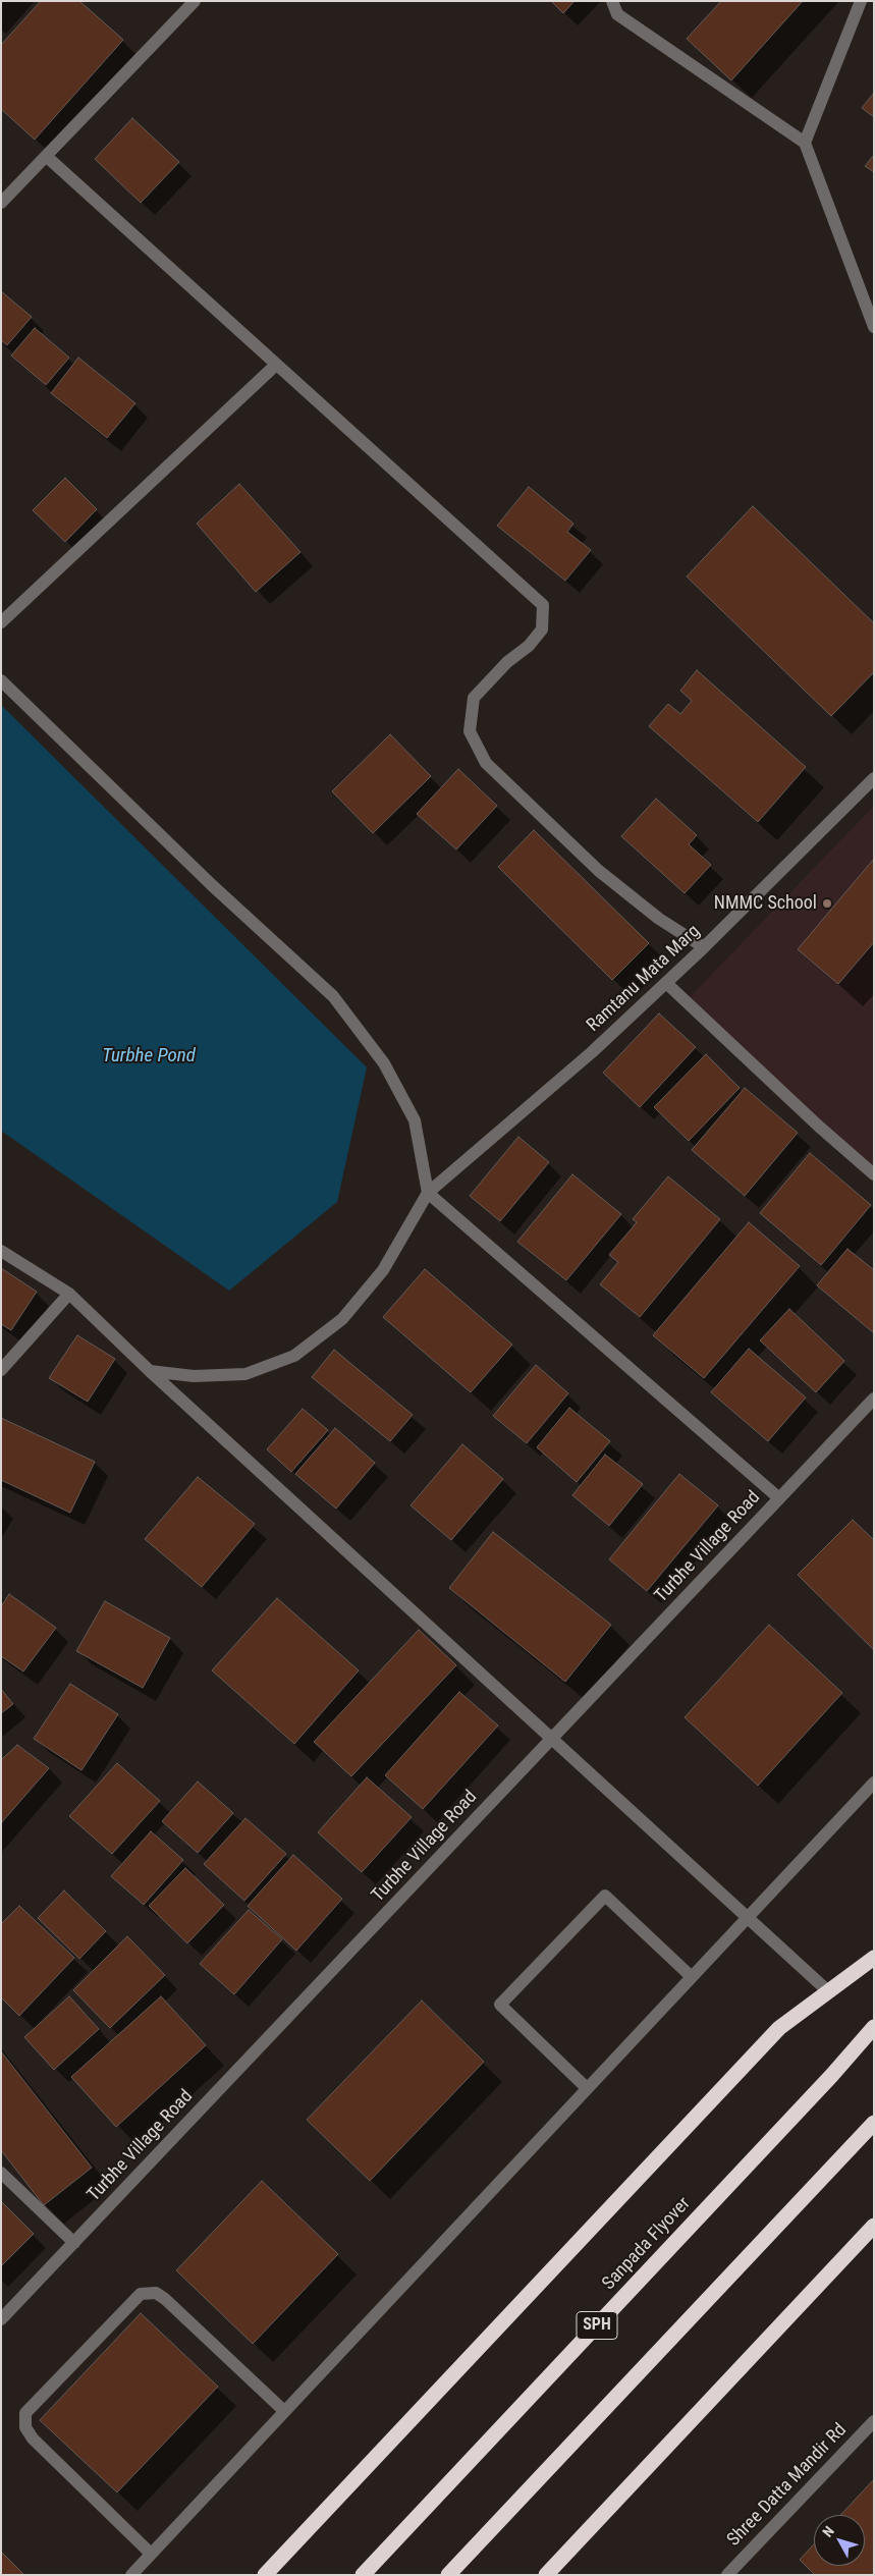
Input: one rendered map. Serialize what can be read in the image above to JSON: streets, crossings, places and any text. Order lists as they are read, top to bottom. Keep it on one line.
{"streets":{"highway":["Sanpada Flyover","SPH"],"street":["Ramtanu Mata Marg","Turbhe Village Road","Shree Datta Mandir Rd"]},"water":["Turbhe Pond"],"places":["NMMC School"],"north":"top left"}
